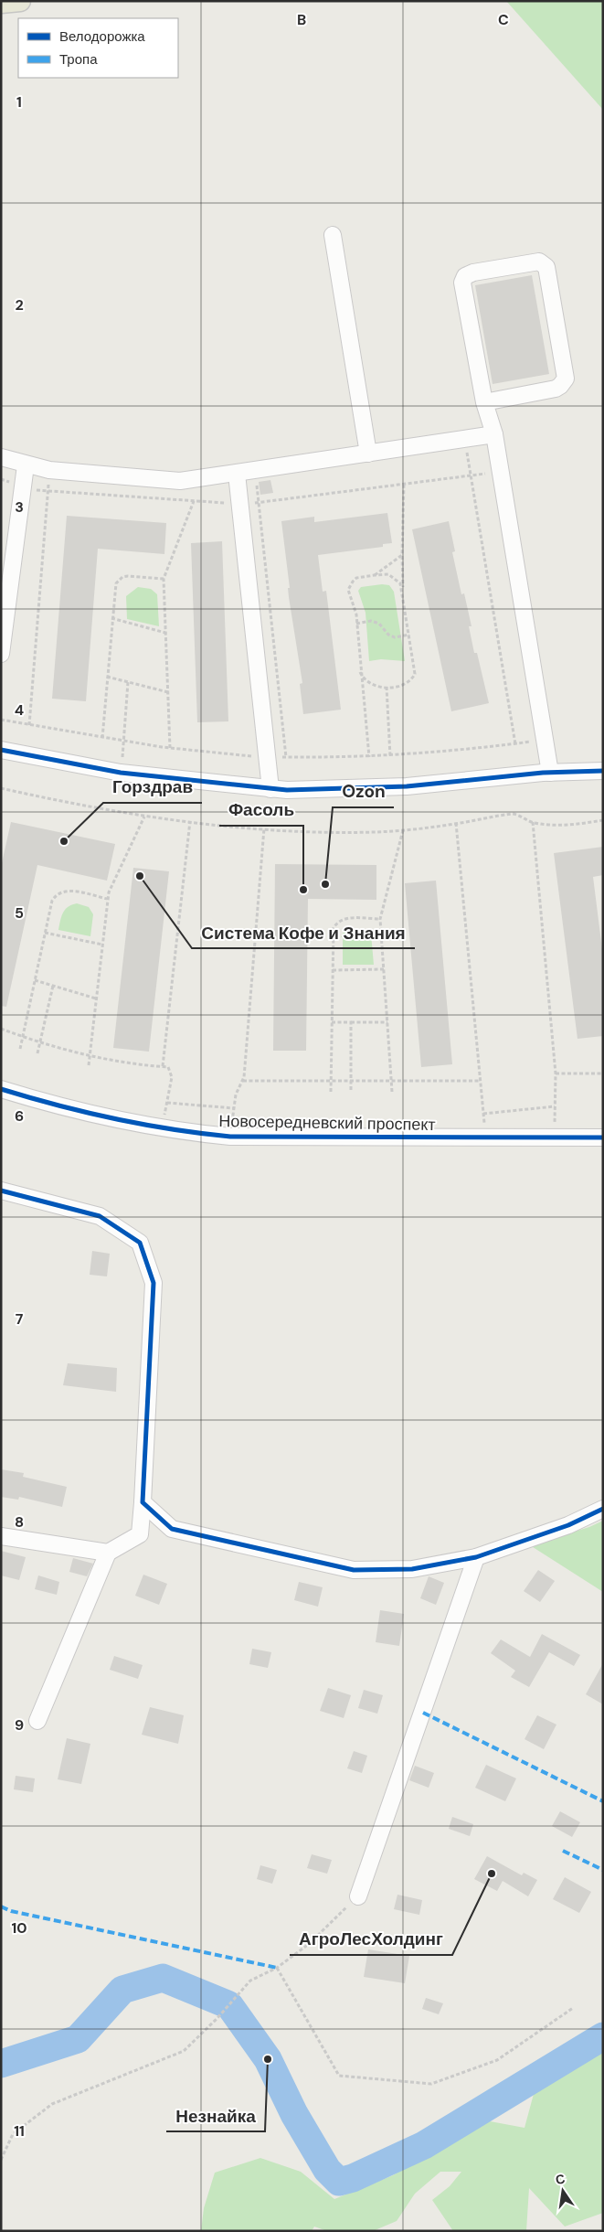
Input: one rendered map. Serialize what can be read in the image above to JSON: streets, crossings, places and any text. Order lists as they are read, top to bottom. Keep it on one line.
{"streets":{"street":["Новосередневский проспект"]},"places":["Горздрав","Система Кофе и Знания","Ozon","Фасоль","АгроЛесХолдинг","Незнайка"],"legend":["Велодорожка","Тропа"],"north":"top","grid":{"columns":["B","C"],"rows":["1","2","3","4","5","6","7","8","9","10","11"]}}
